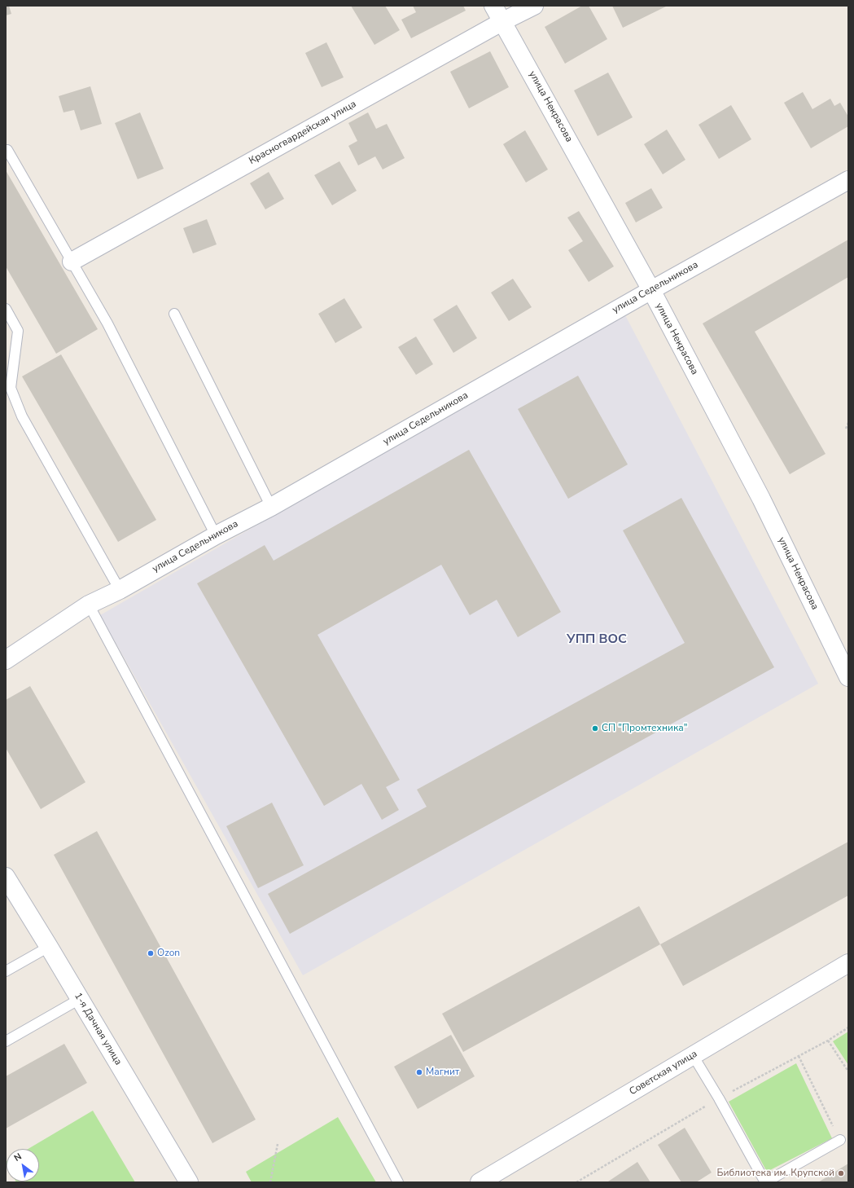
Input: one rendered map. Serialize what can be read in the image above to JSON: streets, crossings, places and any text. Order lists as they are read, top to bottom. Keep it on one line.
{"streets":{"street":["улица Некрасова","Красногвардейская улица","улица Седельникова","1-я Дачная улица","Советская улица"]},"crossings":[["улица Некрасова","Красногвардейская улица"],["улица Некрасова","улица Седельникова"]],"districts":["УПП ВОС"],"places":["СП \"Промтехника\"","Ozon","Магнит","Библиотека им. Крупской"],"north":"top left"}
